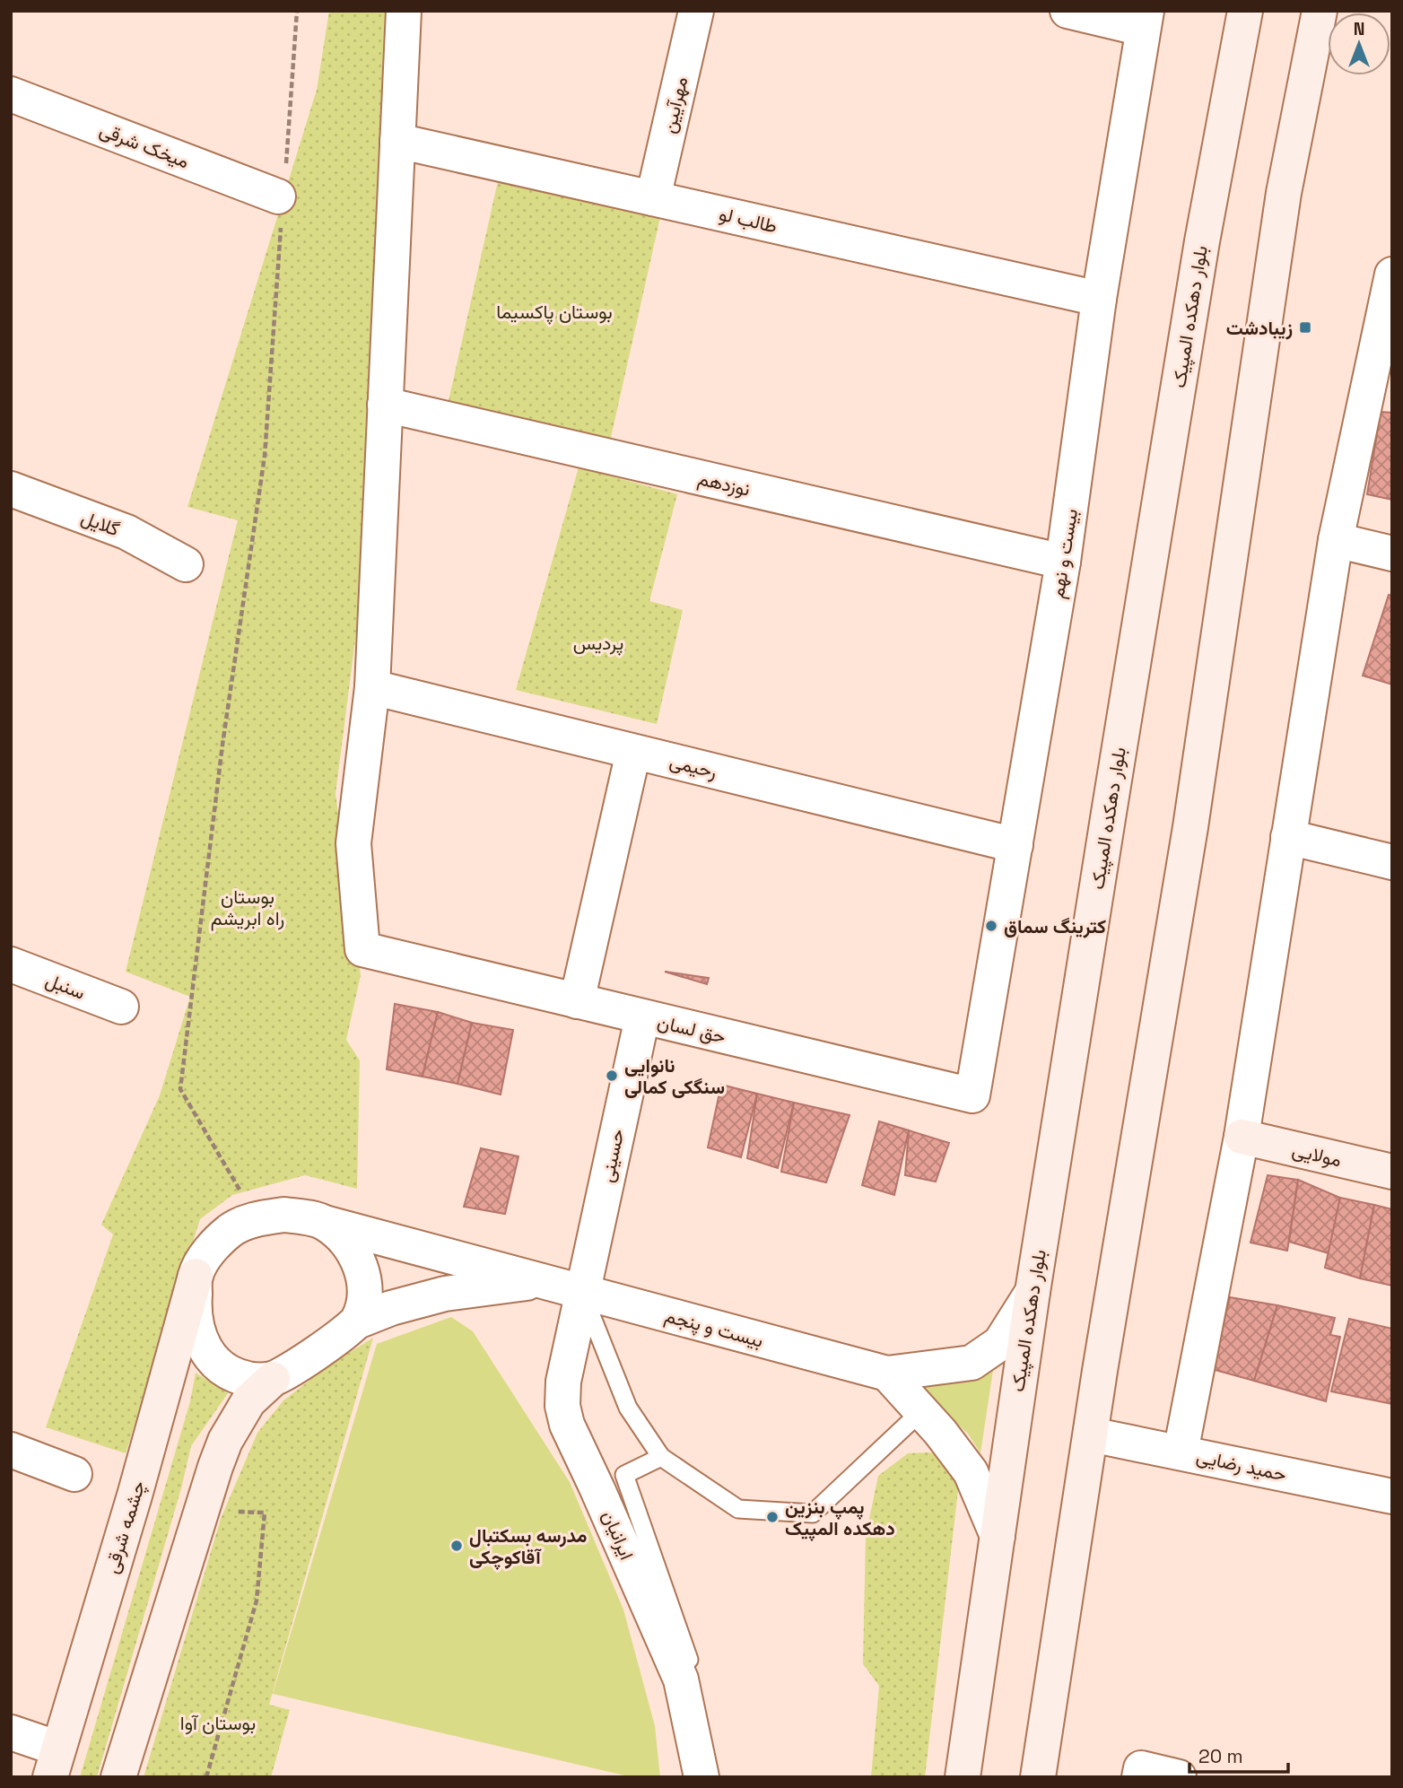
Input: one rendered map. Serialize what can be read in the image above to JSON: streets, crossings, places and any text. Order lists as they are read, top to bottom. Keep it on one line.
{"streets":{"main road":["بلوار دهکده المپیک","مولایی","چشمه شرقی"],"street":["مهرآیین","میخک شرقی","طالب لو","نوزدهم","گلایل","بیست و نهم","رحیمی","سنبل","حق لسان","حسینی","بیست و پنجم","حمید رضایی","ایرانیان"]},"crossings":[["مهرآیین","طالب لو"],["طالب لو","بیست و نهم"],["نوزدهم","بیست و نهم"],["بیست و نهم","رحیمی"],["بیست و نهم","حق لسان"],["رحیمی","حق لسان"],["حق لسان","حسینی"],["حسینی","بیست و پنجم"],["حسینی","ایرانیان"],["بیست و پنجم","چشمه شرقی"],["بیست و پنجم","ایرانیان"]],"parks":["بوستان پاکسیما","پردیس","بوستان راه ابریشم","بوستان آوا"],"places":{"transit":["زیبادشت"],"other":["کترینگ سماق","نانوایی سنگکی کمالی","پمپ بنزین دهکده المپیک","مدرسه بسکتبال آقاکوچکی"]},"scale_bar":"20 m","north":"top"}
